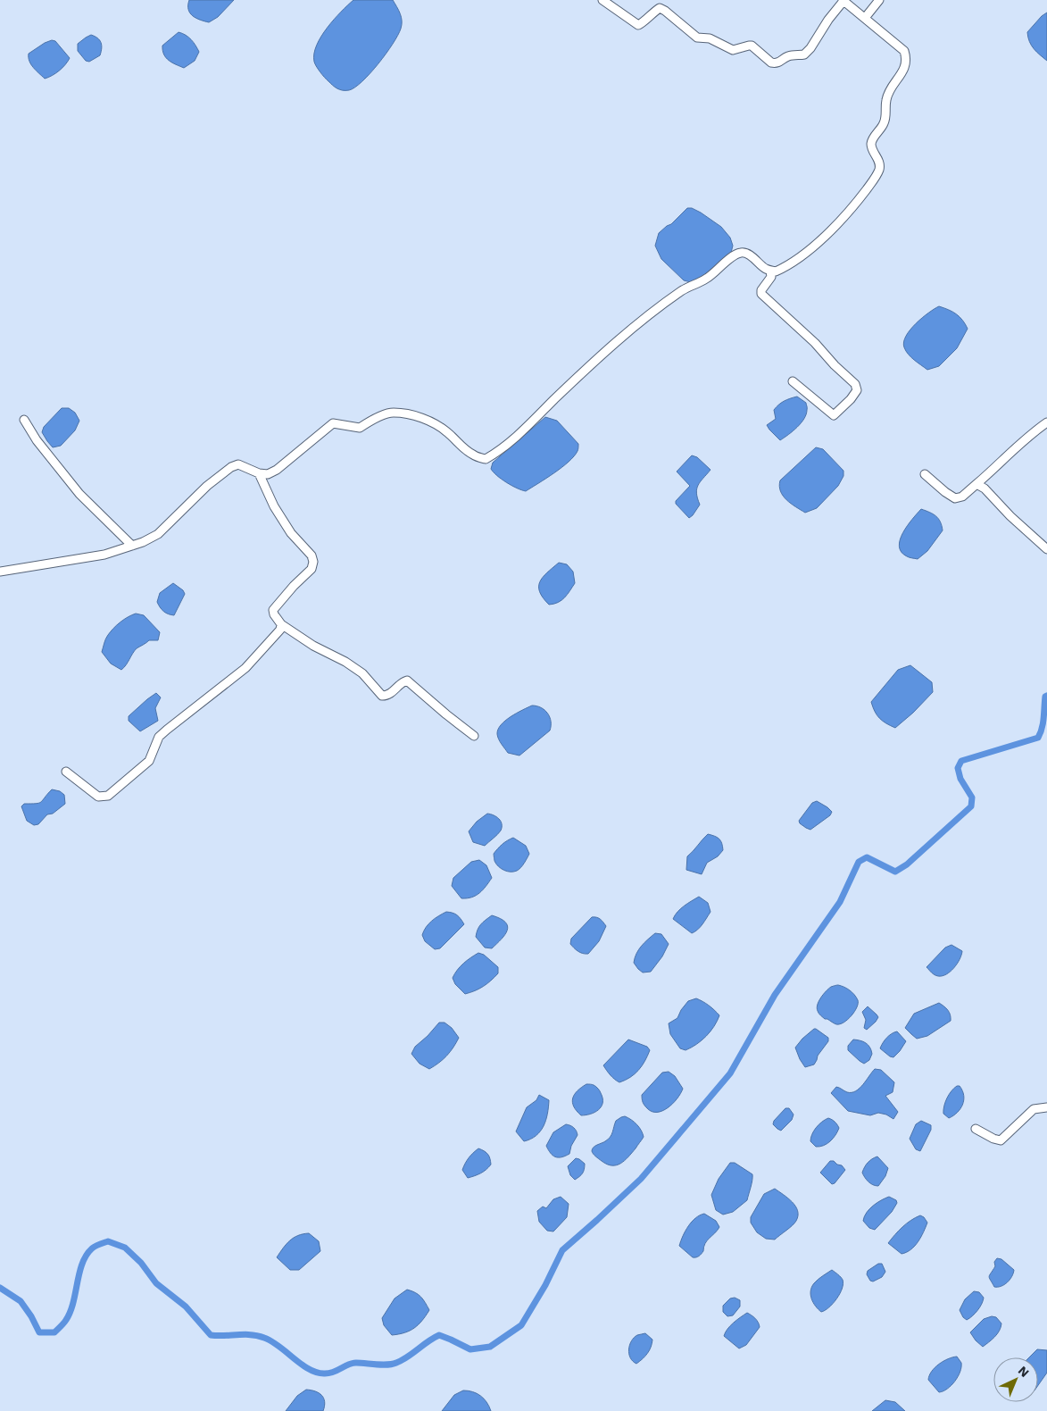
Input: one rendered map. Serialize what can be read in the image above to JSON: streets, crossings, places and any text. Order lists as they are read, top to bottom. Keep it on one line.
{"north":"top right"}
